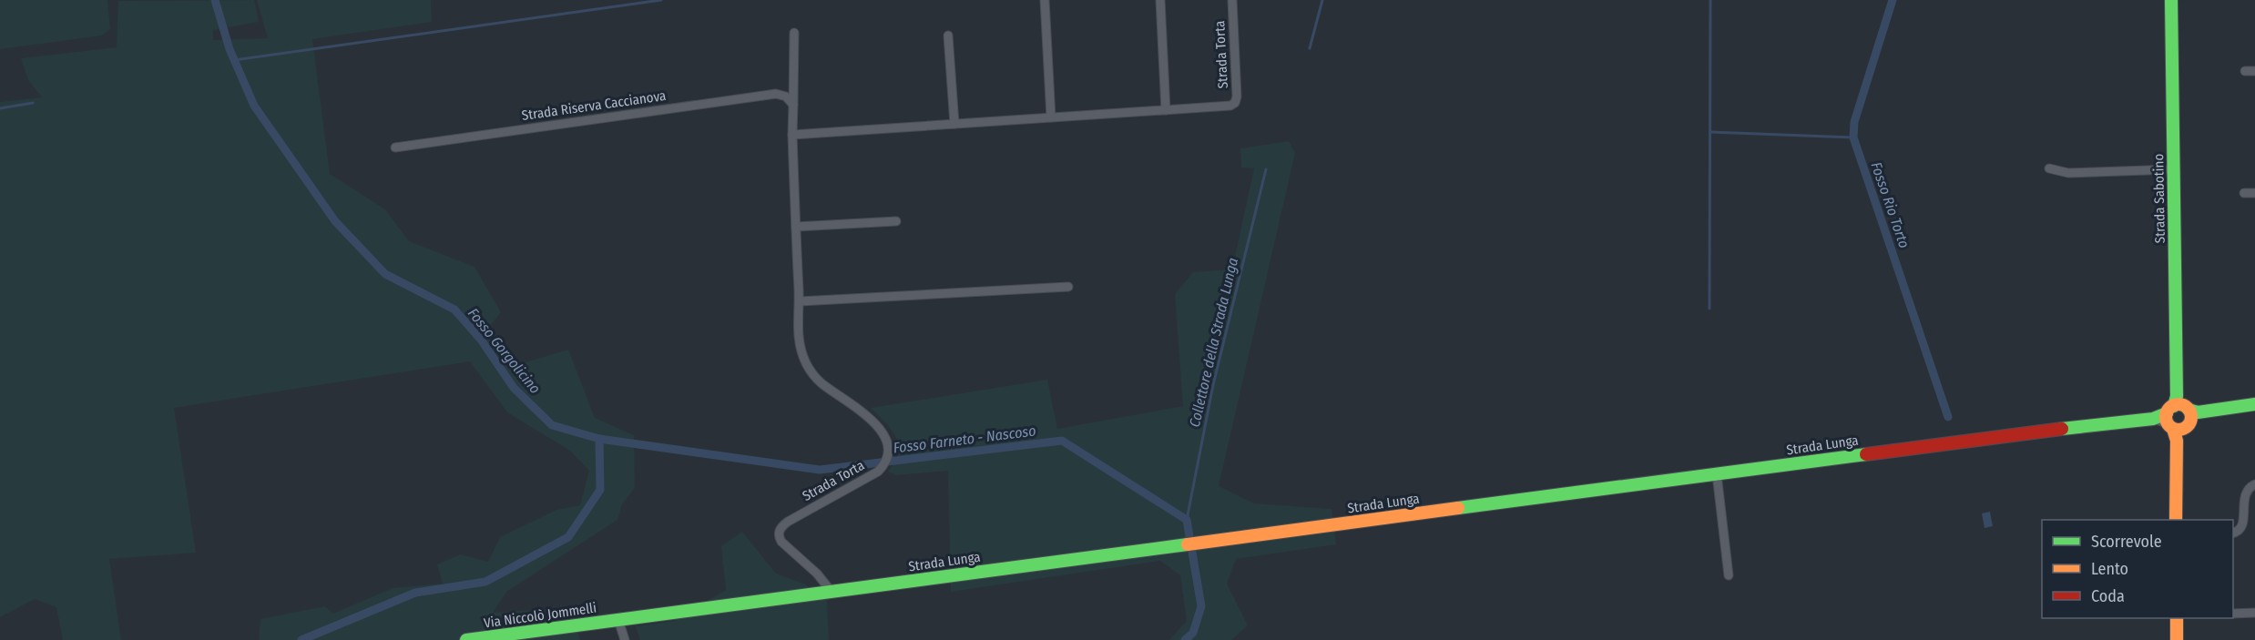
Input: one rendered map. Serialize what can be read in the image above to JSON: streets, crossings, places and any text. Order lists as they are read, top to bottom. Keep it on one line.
{"streets":{"street":["Strada Torta","Strada Riserva Caccianova","Strada Sabotino","Strada Lunga","Via Niccolò Jommelli"]},"crossings":[["Strada Torta","Strada Lunga"],["Strada Sabotino","Strada Lunga"],["Strada Lunga","Via Niccolò Jommelli"]],"water":["Fosso Rio Torto","Collettore della Strada Lunga","Fosso Gorgolicino","Fosso Farneto - Nascoso"],"legend":["Scorrevole","Lento","Coda"]}
